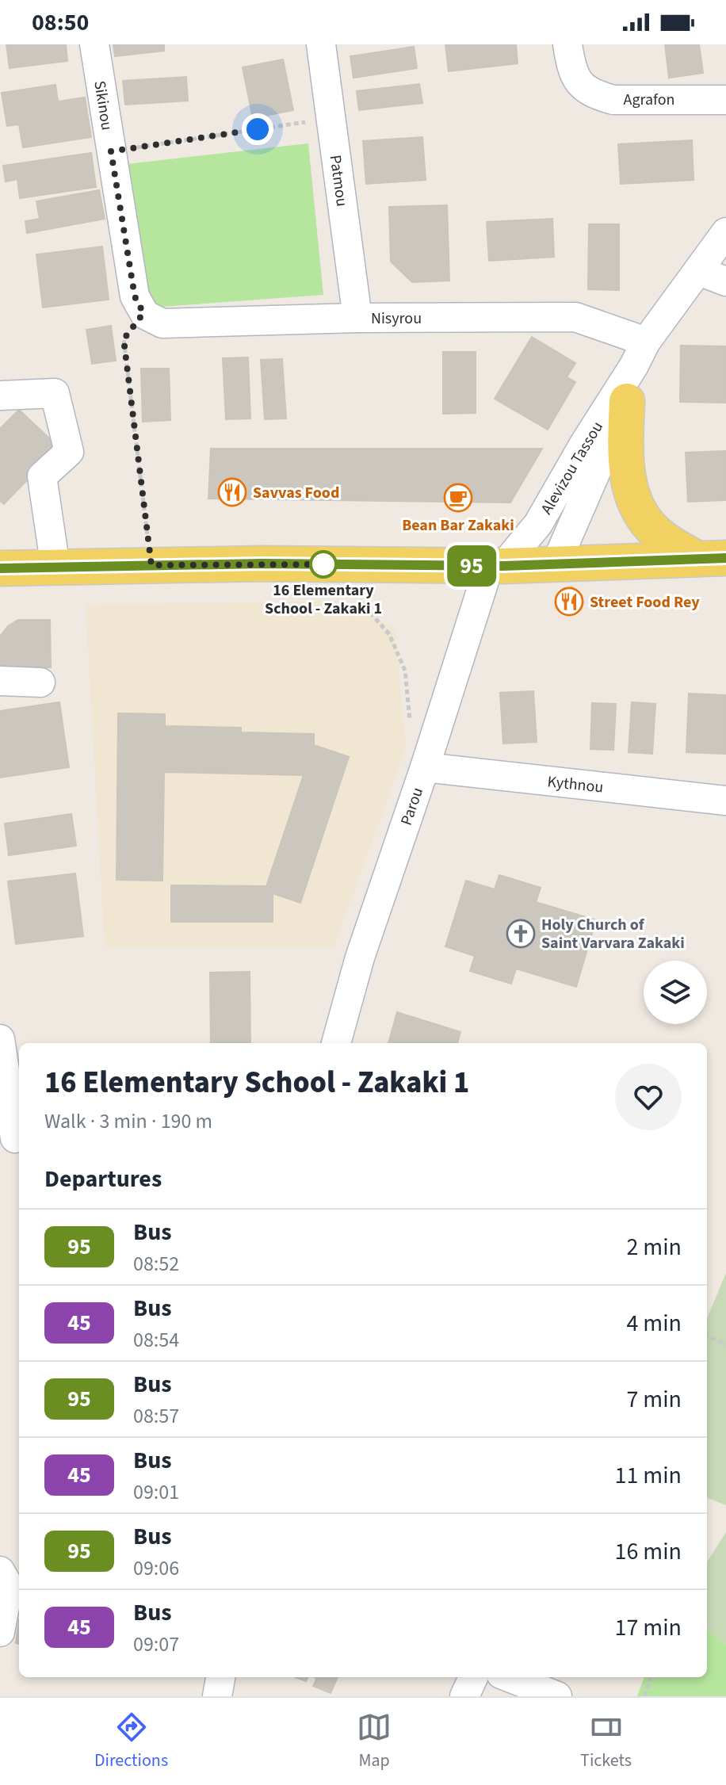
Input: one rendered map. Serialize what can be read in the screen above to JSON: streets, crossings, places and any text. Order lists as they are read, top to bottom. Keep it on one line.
{"streets":{"street":["Agrafon","Sikinou","Patmou","Nisyrou","Alevizou Tassou","Kythnou","Parou"]},"crossings":[["Sikinou","Nisyrou"],["Patmou","Nisyrou"],["Nisyrou","Alevizou Tassou"],["Alevizou Tassou","Parou"],["Kythnou","Parou"]],"places":{"restaurant":["Savvas Food","Street Food Rey"],"cafe":["Bean Bar Zakaki"],"other":["16 Elementary School - Zakaki 1"],"church":["Holy Church of Saint Varvara Zakaki"]},"lines":["bus line 95"],"page":{"status":"08:50","on_map":"95","heading":[["16 Elementary School - Zakaki 1","Walk · 3 min · 190 m"],"Departures"],"list":[{"mark":"95","name":"Bus","note":"08:52","value":"2 min"},{"mark":"45","name":"Bus","note":"08:54","value":"4 min"},{"mark":"95","name":"Bus","note":"08:57","value":"7 min"},{"mark":"45","name":"Bus","note":"09:01","value":"11 min"},{"mark":"95","name":"Bus","note":"09:06","value":"16 min"},{"mark":"45","name":"Bus","note":"09:07","value":"17 min"}],"tabs":["Directions","Map","Tickets"]}}
